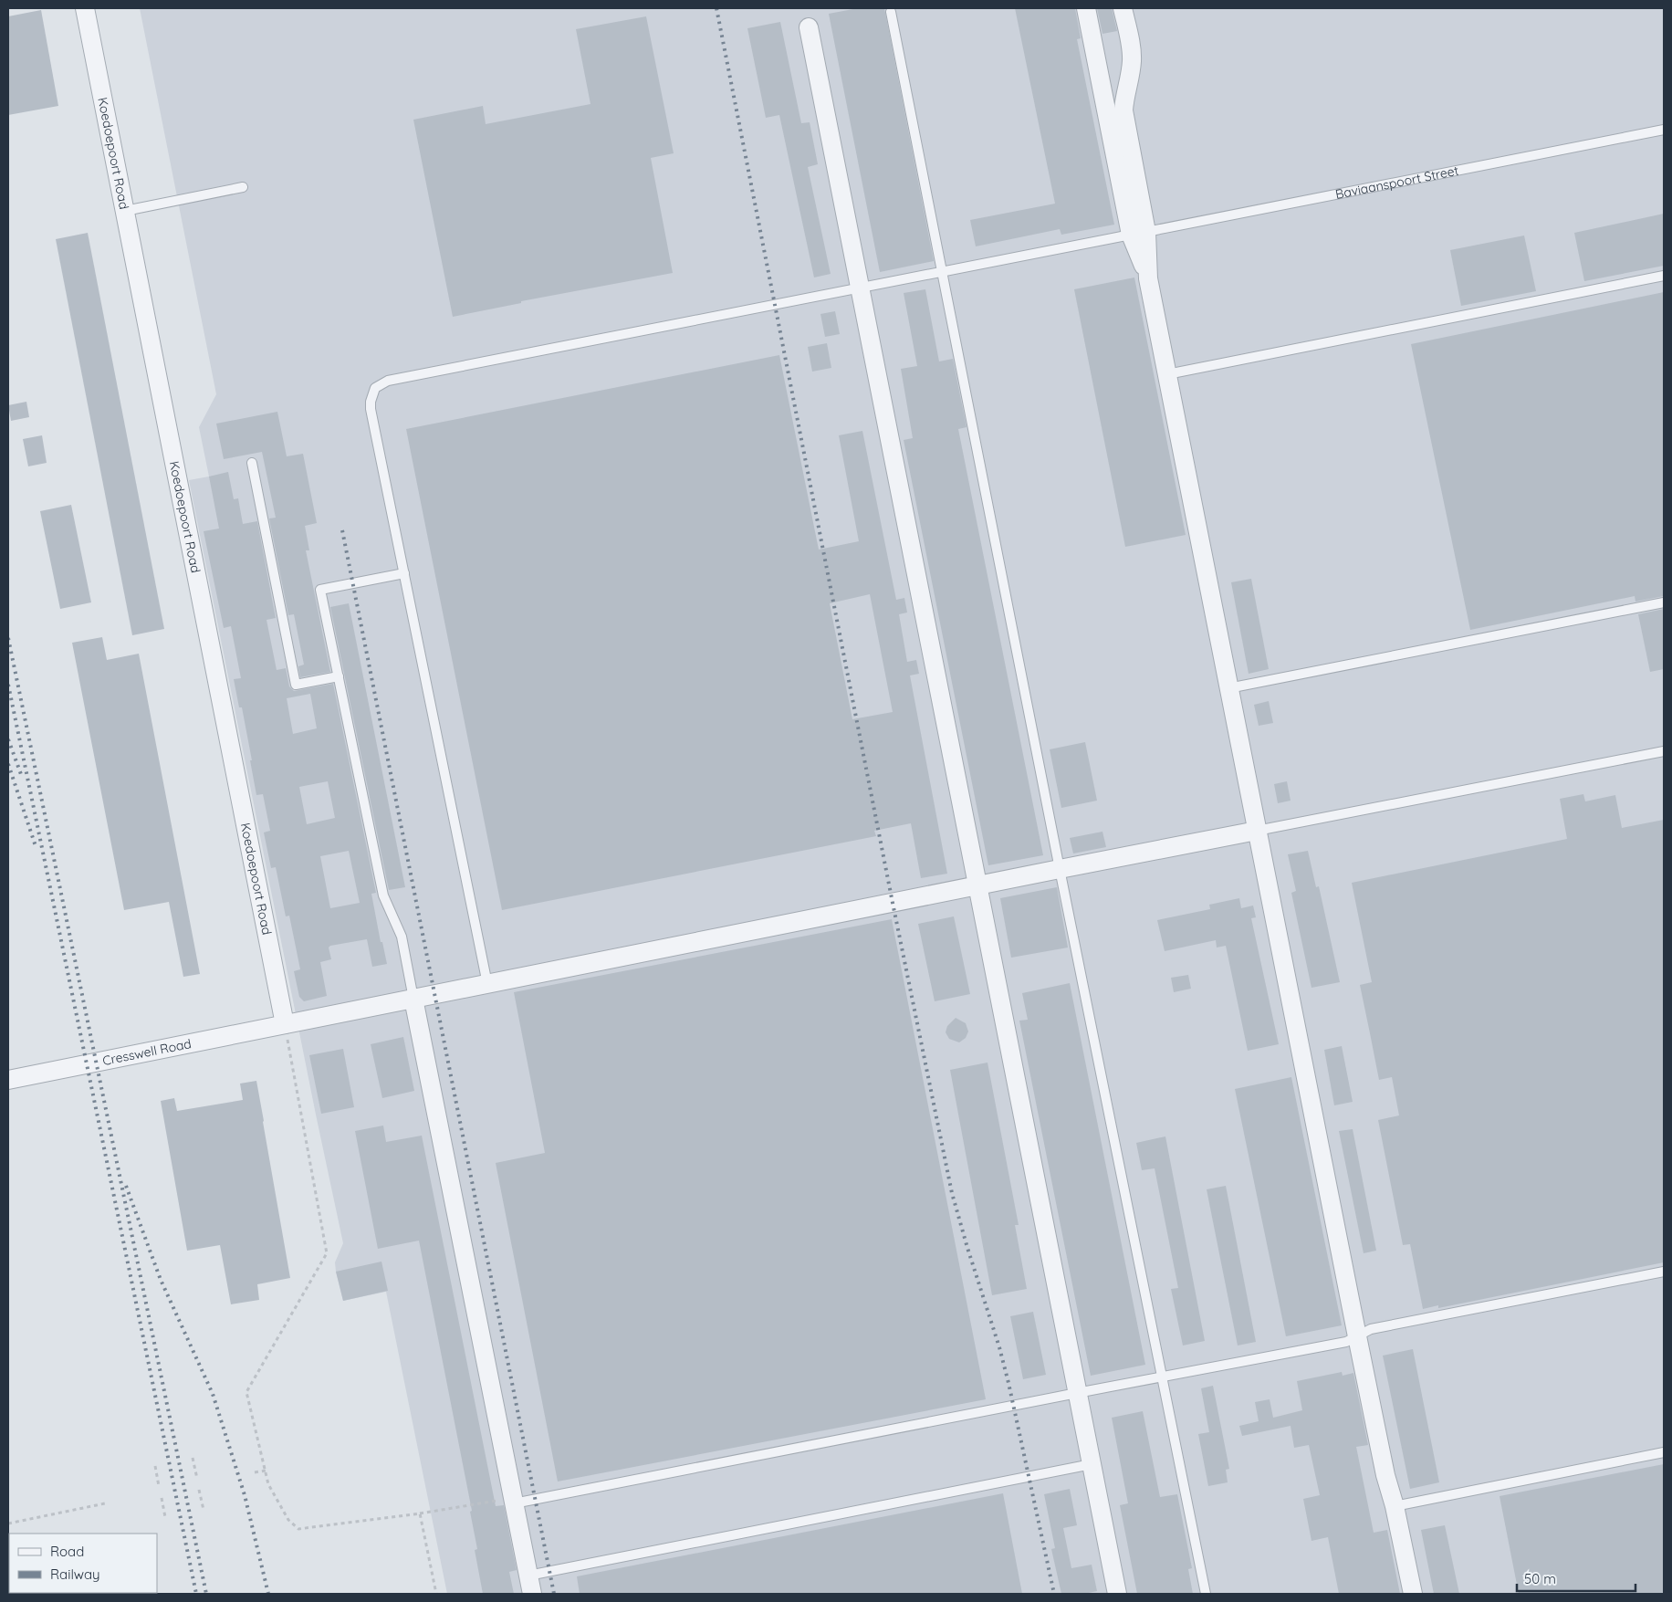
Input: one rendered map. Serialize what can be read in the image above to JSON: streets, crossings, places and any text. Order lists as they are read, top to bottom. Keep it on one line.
{"streets":{"street":["Koedoepoort Road","Cresswell Road"],"lane":["Baviaanspoort Street"]},"crossings":[["Koedoepoort Road","Cresswell Road"],["Baviaanspoort Street","Cresswell Road"]],"legend":["Road","Railway"],"scale_bar":"50 m"}
